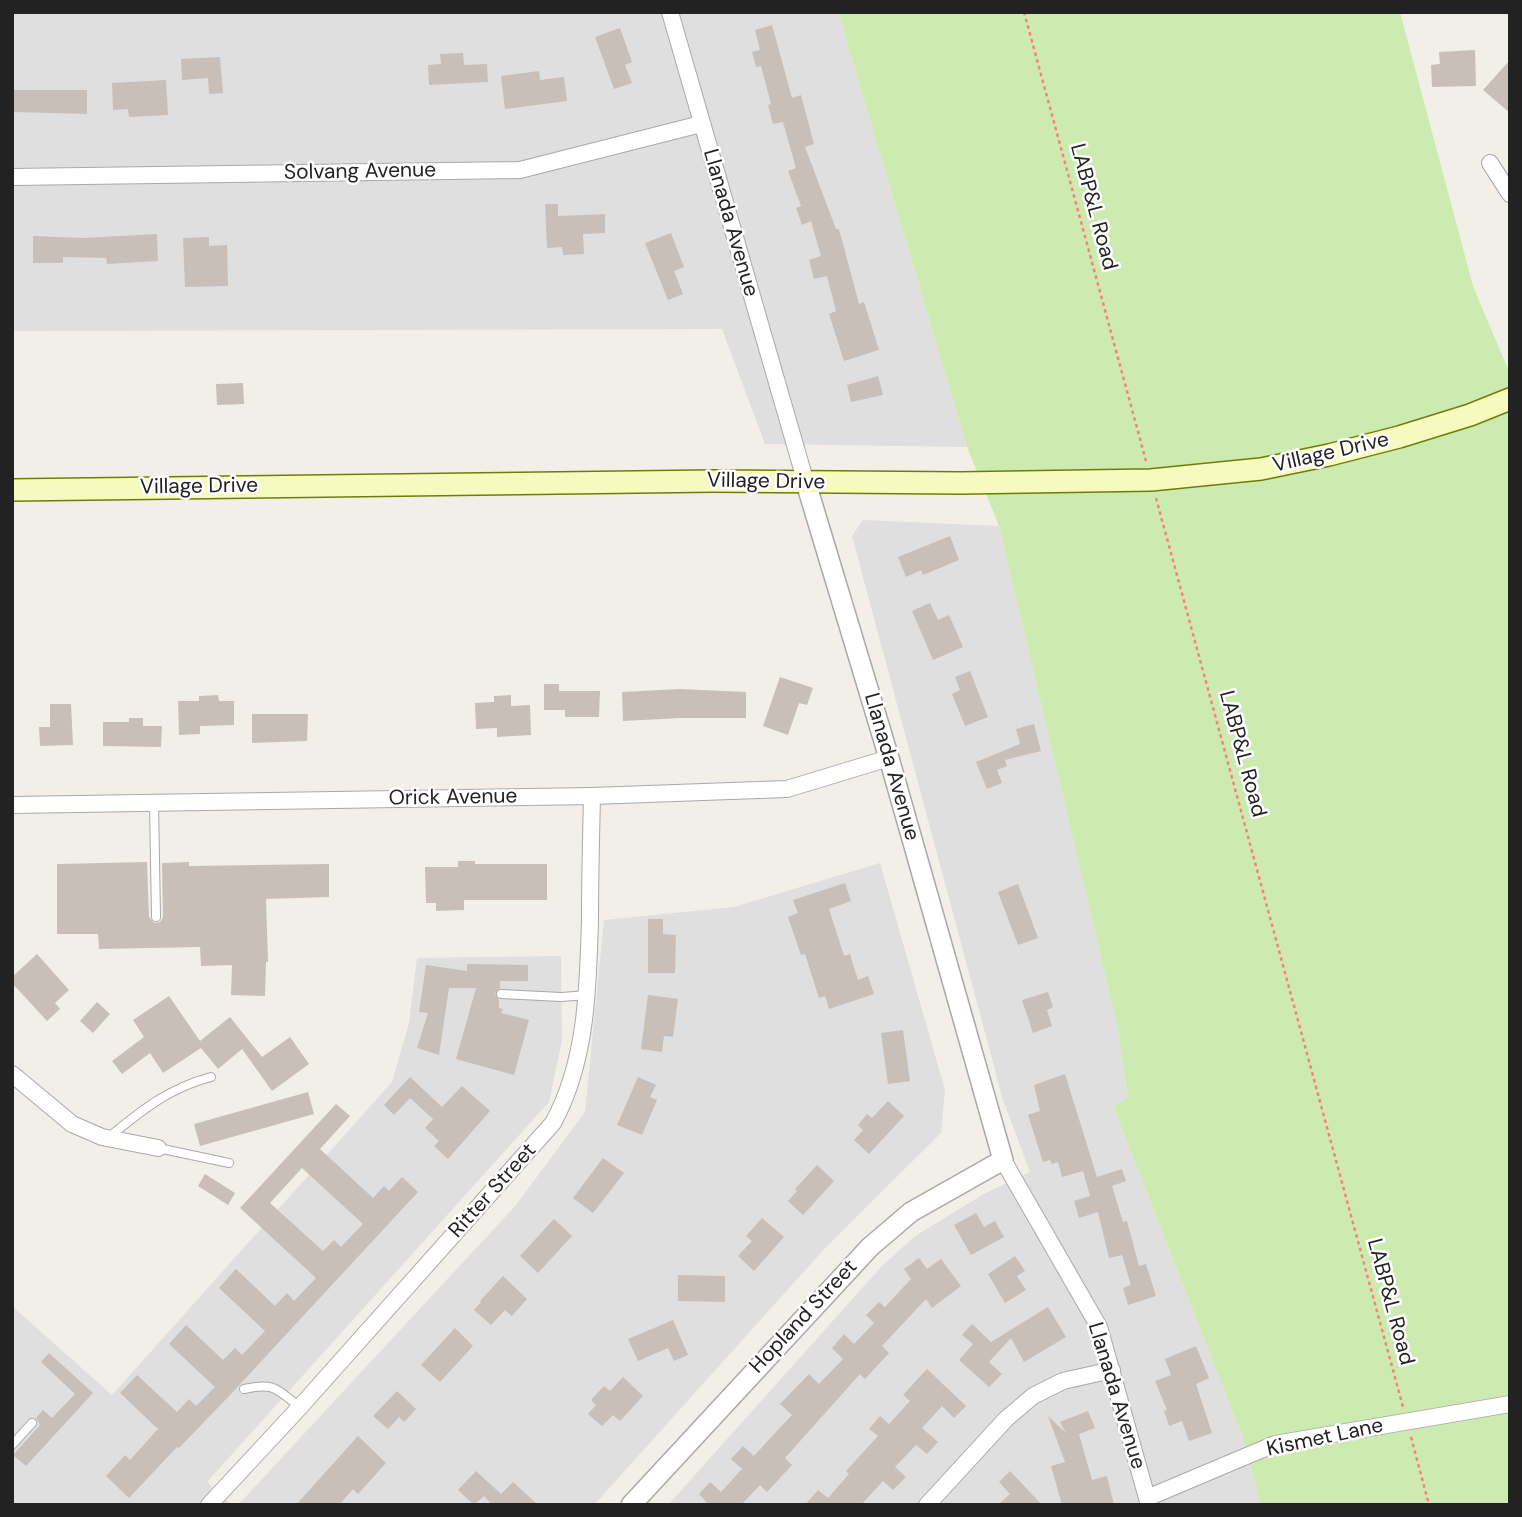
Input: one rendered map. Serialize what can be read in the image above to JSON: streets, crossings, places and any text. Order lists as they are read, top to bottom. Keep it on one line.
{"streets":{"main road":["Village Drive"],"street":["Solvang Avenue","Llanada Avenue","Orick Avenue","Ritter Street","Hopland Street","Kismet Lane"],"path":["LABP&L Road"]},"crossings":[["Solvang Avenue","Llanada Avenue"],["LABP&L Road","Village Drive"],["LABP&L Road","Kismet Lane"],["Llanada Avenue","Village Drive"],["Llanada Avenue","Orick Avenue"],["Llanada Avenue","Hopland Street"],["Llanada Avenue","Kismet Lane"],["Orick Avenue","Ritter Street"]]}
